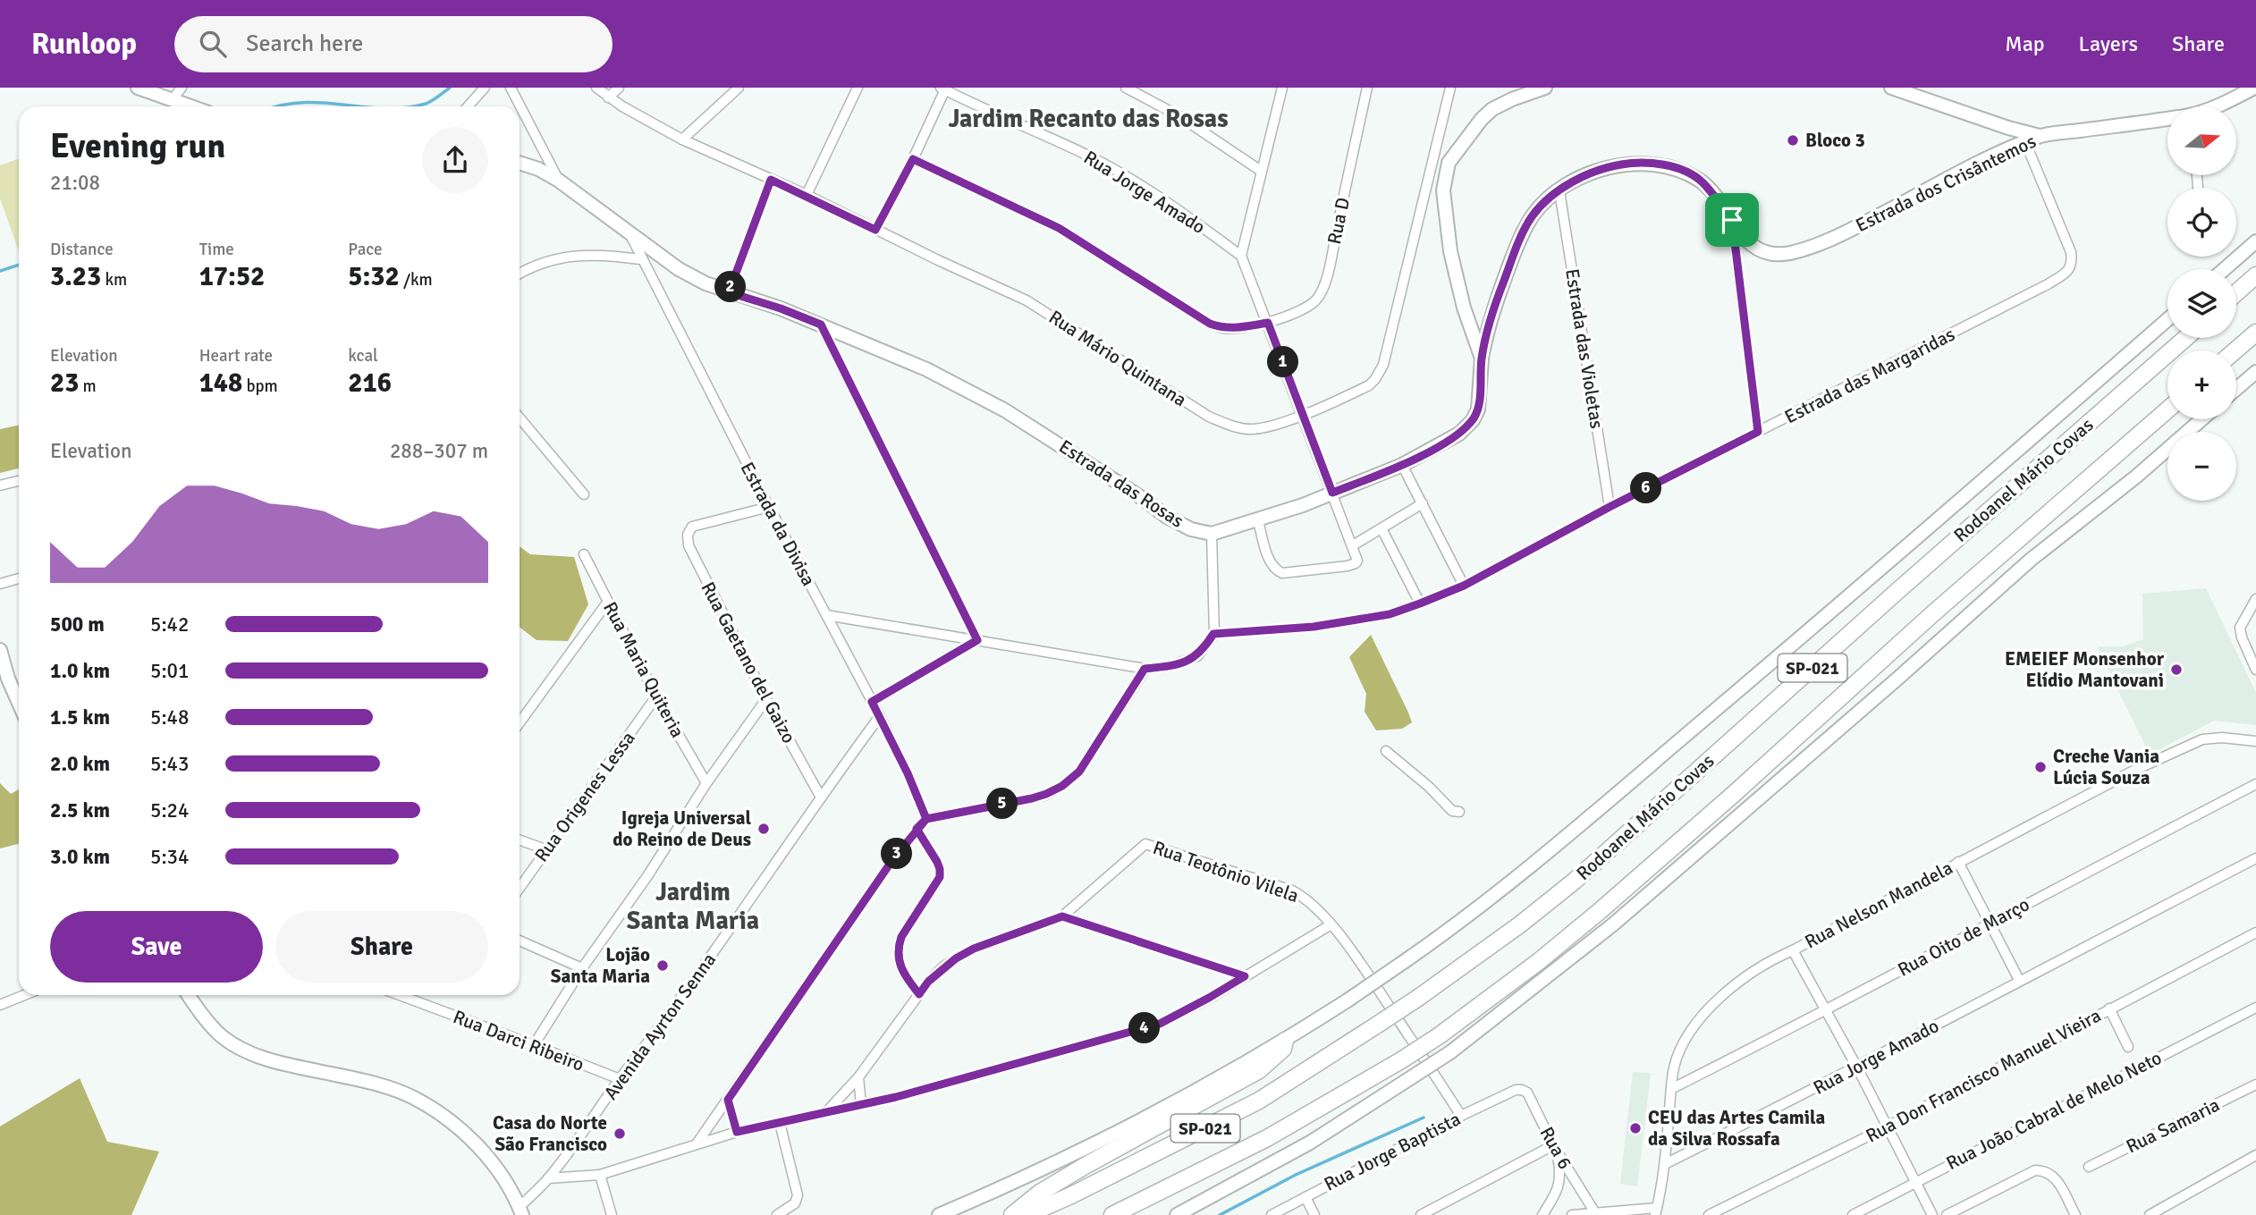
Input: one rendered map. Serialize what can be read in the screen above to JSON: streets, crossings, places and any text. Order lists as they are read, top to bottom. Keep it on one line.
{"streets":{"highway":["Rodoanel Mário Covas","SP-021"],"main road":["Estrada dos Crisântemos","Estrada das Rosas"],"street":["Rua Jorge Amado","Rua D","Estrada das Violetas","Rua Mário Quintana","Estrada das Margaridas","Estrada da Divisa","Rua Gaetano del Gaizo","Rua Maria Quiteria","Rua Origenes Lessa","Rua Teotônio Vilela","Rua Nelson Mandela","Rua Oito de Março","Avenida Ayrton Senna","Rua Darci Ribeiro","Rua Don Francisco Manuel Vieira","Rua João Cabral de Melo Neto","Rua Samaria","Rua 6","Rua Jorge Baptista"]},"crossings":[["Estrada dos Crisântemos","Estrada das Violetas"],["Estrada dos Crisântemos","Estrada das Margaridas"],["Rua Jorge Amado","Rua Nelson Mandela"],["Estrada das Violetas","Estrada das Margaridas"],["Estrada das Rosas","Estrada da Divisa"],["Estrada da Divisa","Rua Gaetano del Gaizo"],["Estrada da Divisa","Avenida Ayrton Senna"],["Rua Gaetano del Gaizo","Avenida Ayrton Senna"],["Rua Maria Quiteria","Rua Origenes Lessa"],["Rua Teotônio Vilela","Rua Jorge Baptista"],["Rua Nelson Mandela","Rua Oito de Março"],["Avenida Ayrton Senna","Rua Darci Ribeiro"],["Rua 6","Rua Jorge Baptista"]],"districts":["Jardim Recanto das Rosas","Jardim Santa Maria"],"places":["Bloco 3","EMEIEF Monsenhor Elídio Mantovani","Creche Vania Lúcia Souza","Igreja Universal do Reino de Deus","Lojão Santa Maria","CEU das Artes Camila da Silva Rossafa","Casa do Norte São Francisco"],"north":"right","page":{"header":"Runloop","search":"Search here","nav":["Map","Layers","Share"],"map_buttons":["+","−"],"heading":["Evening run","21:08"],"stats":[["Distance","3.23 km"],["Time","17:52"],["Pace","5:32 /km"],["Elevation","23 m"],["Heart rate","148 bpm"],["kcal","216"]],"pins":["2","1","6","5","3","4"],"chart":["Elevation","288–307 m"],"list":[{"name":"500 m","note":"5:42"},{"name":"1.0 km","note":"5:01"},{"name":"1.5 km","note":"5:48"},{"name":"2.0 km","note":"5:43"},{"name":"2.5 km","note":"5:24"},{"name":"3.0 km","note":"5:34"}],"buttons":["Save","Share"]}}
